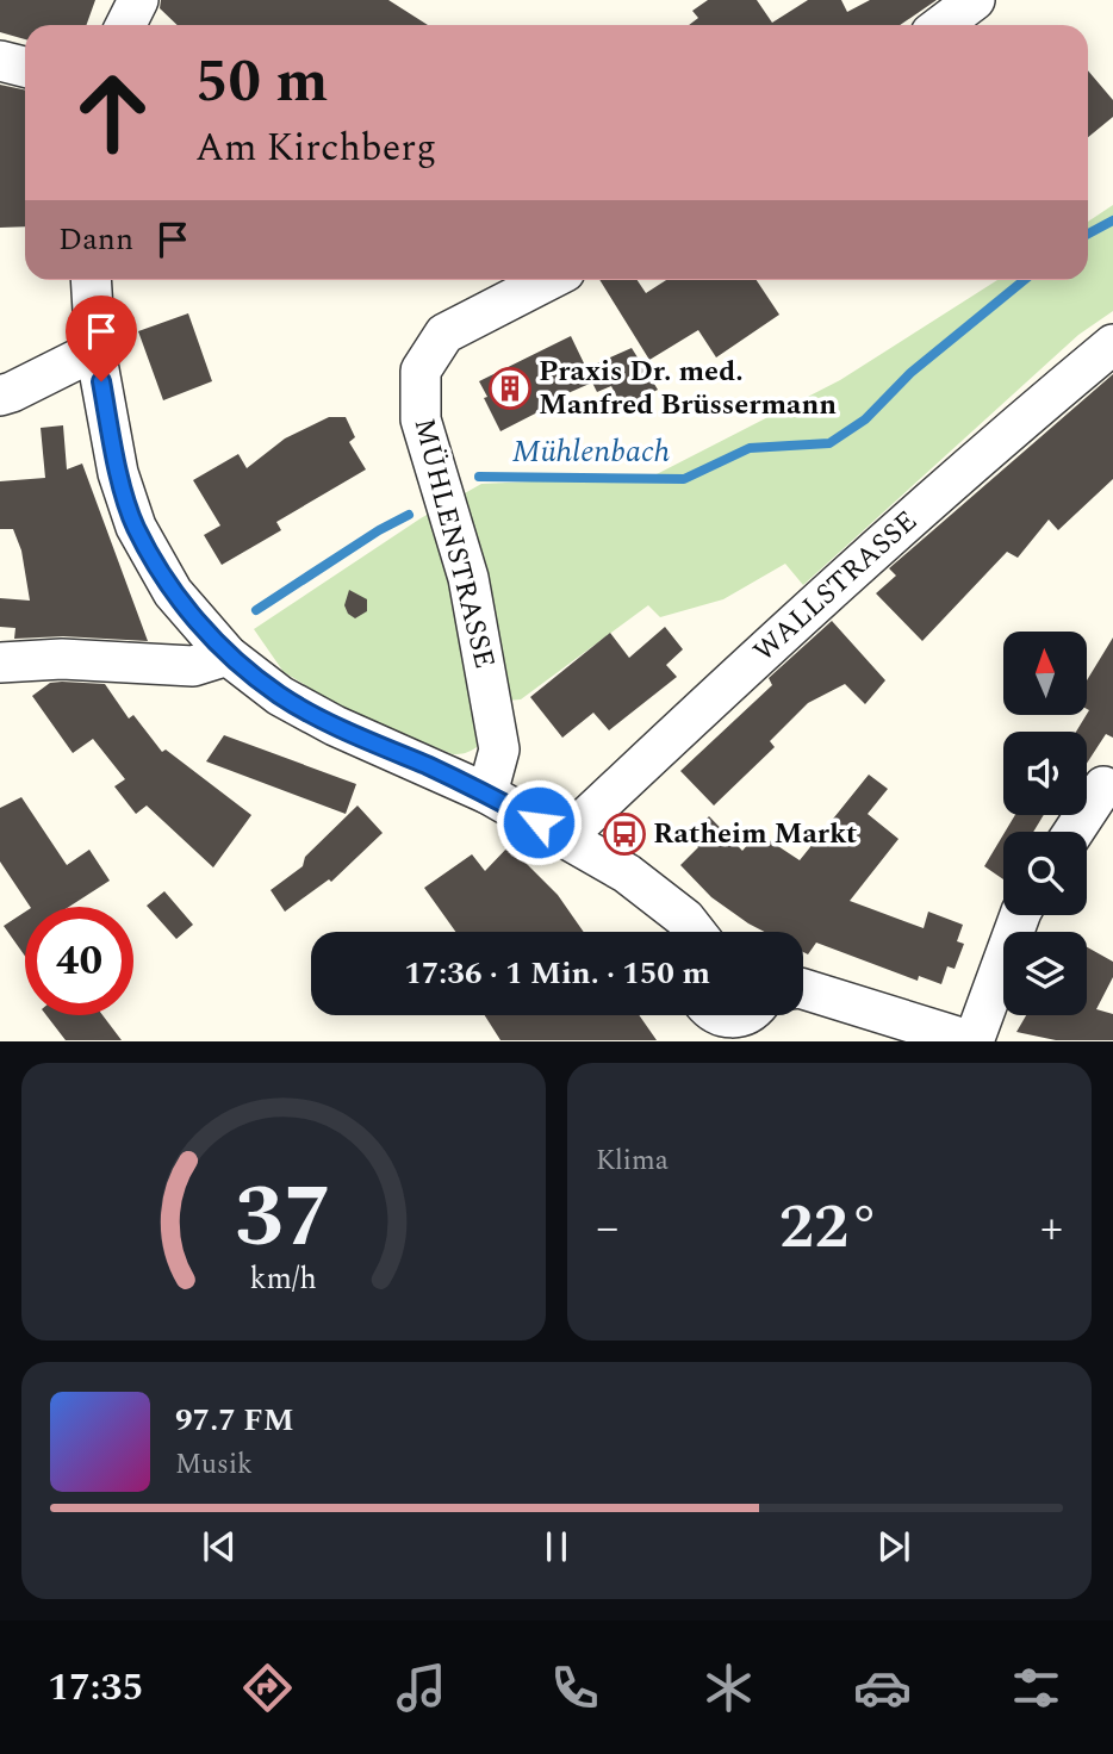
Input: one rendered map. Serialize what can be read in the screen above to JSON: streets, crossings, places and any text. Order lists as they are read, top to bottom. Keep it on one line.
{"streets":{"street":["MÜHLENSTRASSE","WALLSTRASSE"]},"water":["Mühlenbach"],"places":{"building":["Praxis Dr. med. Manfred Brüssermann"],"bus stop":["Ratheim Markt"]},"north":"top","page":{"turn":["50 m","Am Kirchberg"],"then":"Dann","limit":"40","trip":"17:36 · 1 Min. · 150 m","tile":"Klima","heat":["−","22°","+"],"song":["97.7 FM","Musik"],"tabs":"17:35","gauge":["37","km/h"]}}
